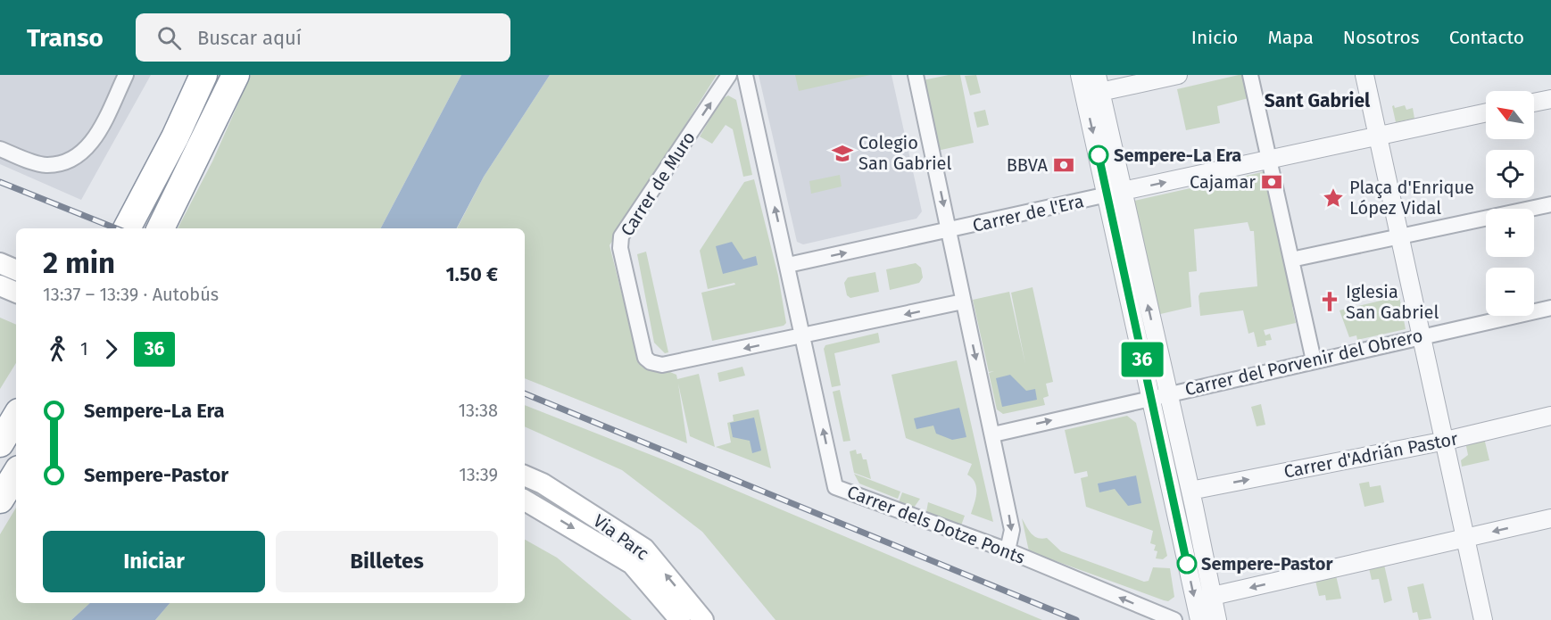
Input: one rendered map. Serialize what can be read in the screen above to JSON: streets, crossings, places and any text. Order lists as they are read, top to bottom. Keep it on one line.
{"streets":{"main road":["Via Parc"],"street":["Carrer de Muro","Carrer de l'Era","Carrer del Porvenir del Obrero","Carrer d'Adrián Pastor","Carrer dels Dotze Ponts"]},"crossings":[["Carrer de Muro","Carrer dels Dotze Ponts"]],"one_way":["Carrer dels Dotze Ponts"],"districts":["Sant Gabriel"],"places":{"school or university":["Colegio San Gabriel"],"other":["Sempere-La Era","Sempere-Pastor"],"bank":["BBVA","Cajamar"],"place":["Plaça d'Enrique López Vidal"],"church":["Iglesia San Gabriel"]},"lines":["bus line 36"],"north":"top left","page":{"header":"Transo","search":"Buscar aquí","nav":["Inicio","Mapa","Nosotros","Contacto"],"on_map":"36","map_buttons":["+","−"],"heading":["2 min","13:37 – 13:39 · Autobús","1.50 €"],"legs":["1","36"],"list":[{"name":"Sempere-La Era","value":"13:38"},{"name":"Sempere-Pastor","value":"13:39"}],"buttons":["Iniciar","Billetes"]}}
